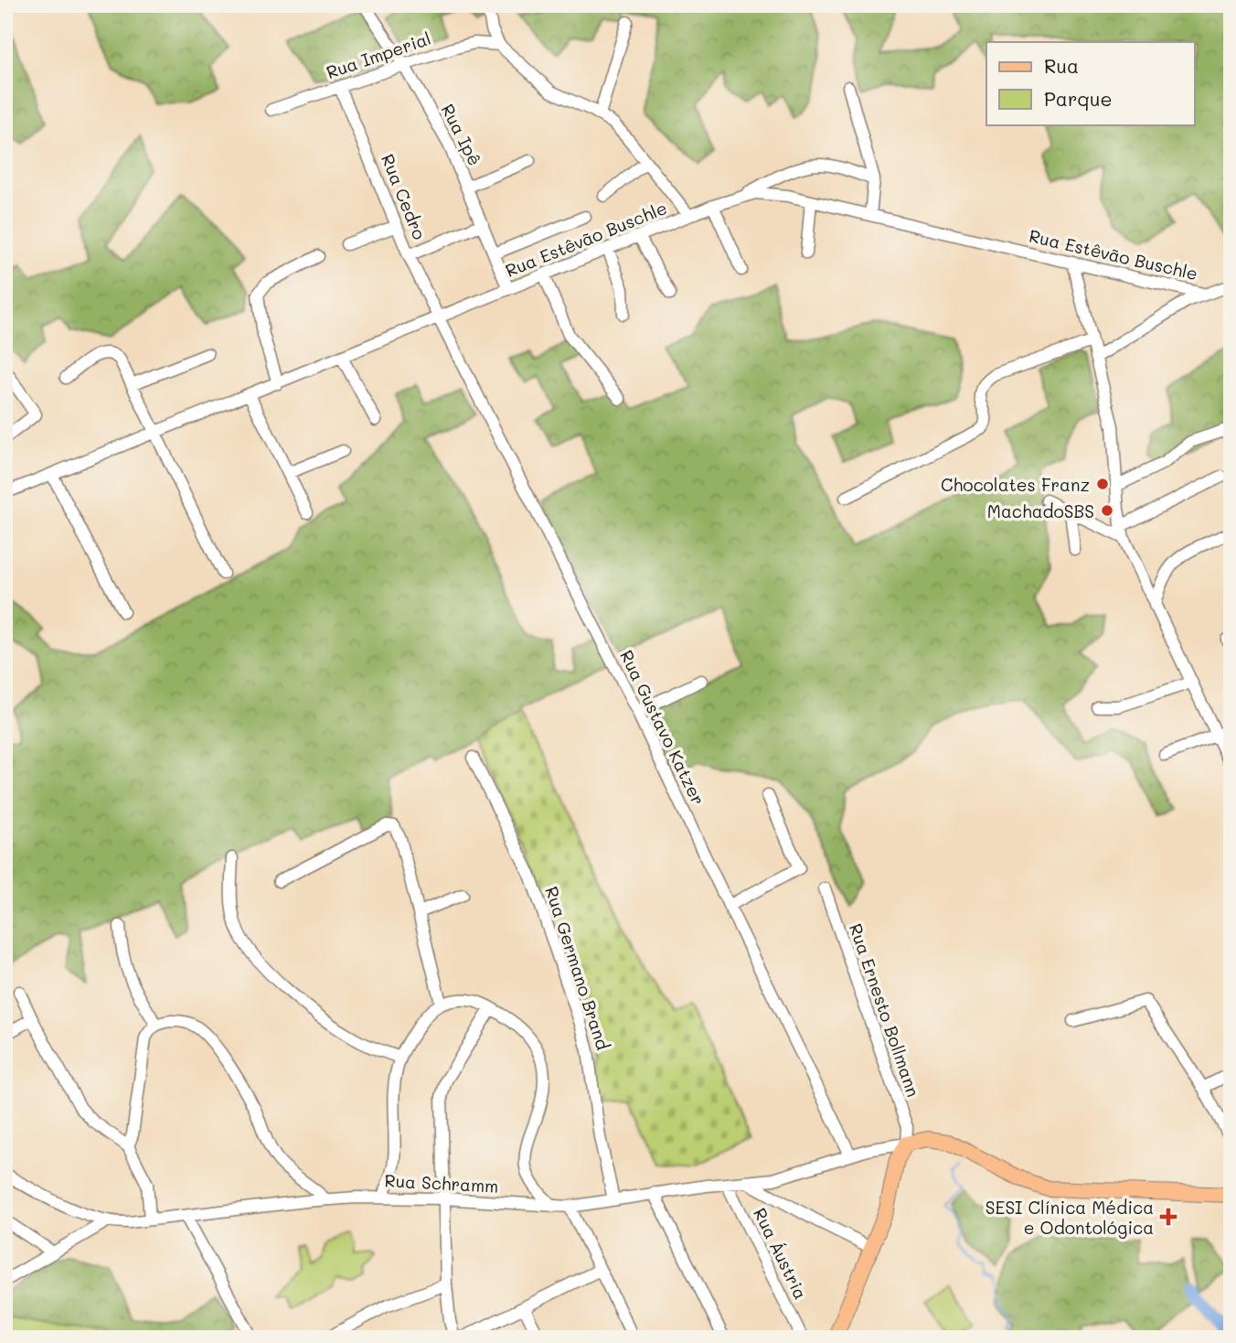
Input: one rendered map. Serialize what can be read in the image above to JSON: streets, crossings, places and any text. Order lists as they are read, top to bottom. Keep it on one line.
{"streets":{"street":["Rua Imperial","Rua Ipê","Rua Cedro","Rua Estêvão Buschle","Rua Gustavo Katzer","Rua Germano Brand","Rua Ernesto Bollmann","Rua Schramm","Rua Áustria"]},"crossings":[["Rua Imperial","Rua Ipê"],["Rua Imperial","Rua Cedro"],["Rua Ipê","Rua Estêvão Buschle"],["Rua Cedro","Rua Estêvão Buschle"],["Rua Cedro","Rua Gustavo Katzer"],["Rua Estêvão Buschle","Rua Gustavo Katzer"],["Rua Gustavo Katzer","Rua Schramm"],["Rua Germano Brand","Rua Schramm"],["Rua Ernesto Bollmann","Rua Schramm"],["Rua Schramm","Rua Áustria"]],"places":{"other":["Chocolates Franz","MachadoSBS"],"health":["SESI Clínica Médica e Odontológica"]},"legend":["Rua","Parque"]}
